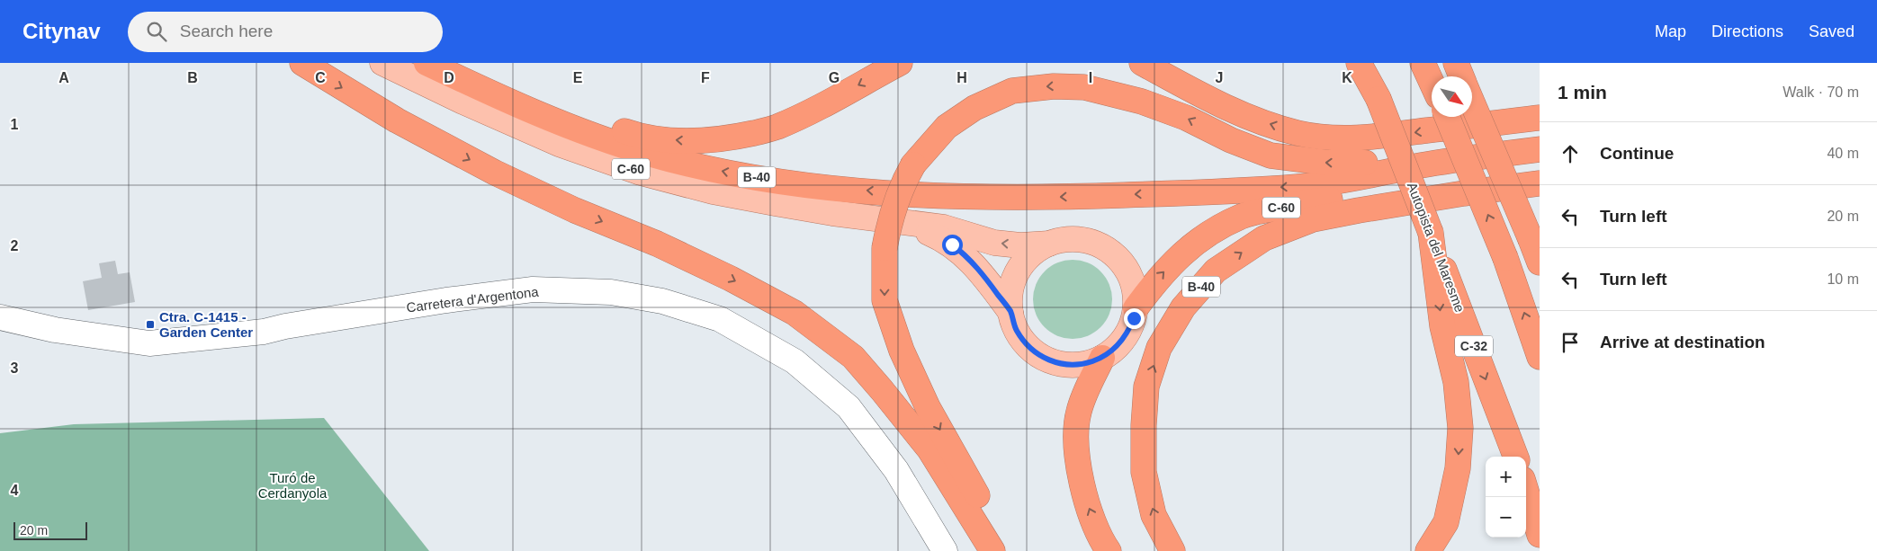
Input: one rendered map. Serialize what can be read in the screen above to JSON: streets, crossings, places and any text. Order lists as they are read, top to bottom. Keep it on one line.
{"streets":{"highway":["C-60","B-40","Autopista del Maresme","C-32"],"street":["Carretera d'Argentona"]},"crossings":[["C-60","B-40"]],"parks":["Turó de Cerdanyola"],"places":{"transit":["Ctra. C-1415 - Garden Center"]},"scale_bar":"20 m","north":"bottom right","page":{"header":"Citynav","search":"Search here","nav":["Map","Directions","Saved"],"heading":["1 min","Walk · 70 m"],"list":[["Continue","40 m"],["Turn left","20 m"],["Turn left","10 m"],"Arrive at destination"],"map_buttons":["+","−"],"scale":"20 m"},"grid":{"columns":["A","B","C","D","E","F","G","H","I","J","K"],"rows":["1","2","3","4"]}}
